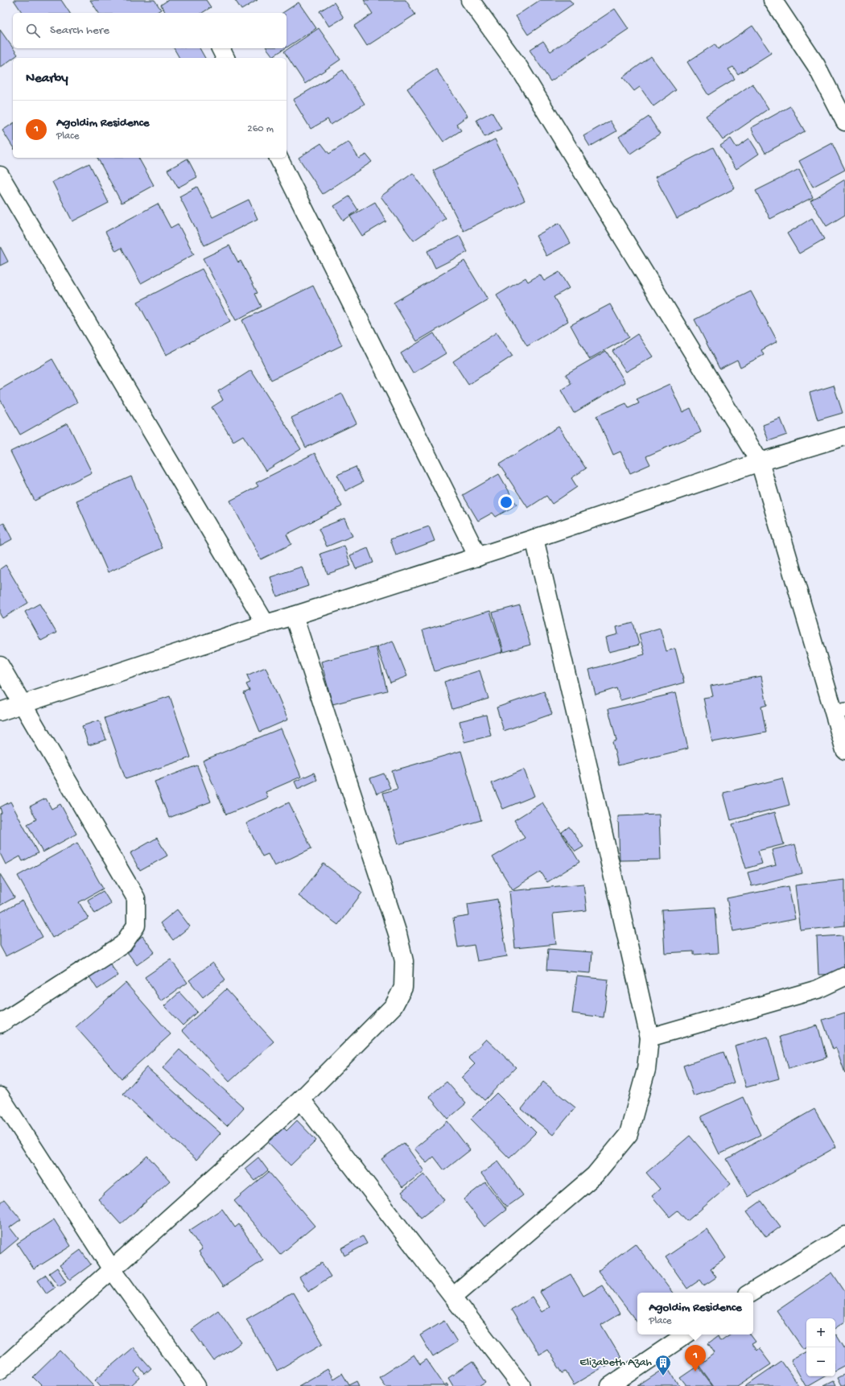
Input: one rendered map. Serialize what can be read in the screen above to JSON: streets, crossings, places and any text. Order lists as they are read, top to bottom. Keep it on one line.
{"places":{"building":["Elizabeth Azah"]},"page":{"search":"Search here","heading":"Nearby","list":[{"mark":"1","name":"Agoldim Residence","note":"Place","value":"260 m"}],"popup":["Agoldim Residence","Place"],"map_buttons":["+","−"],"pins":"1"}}
